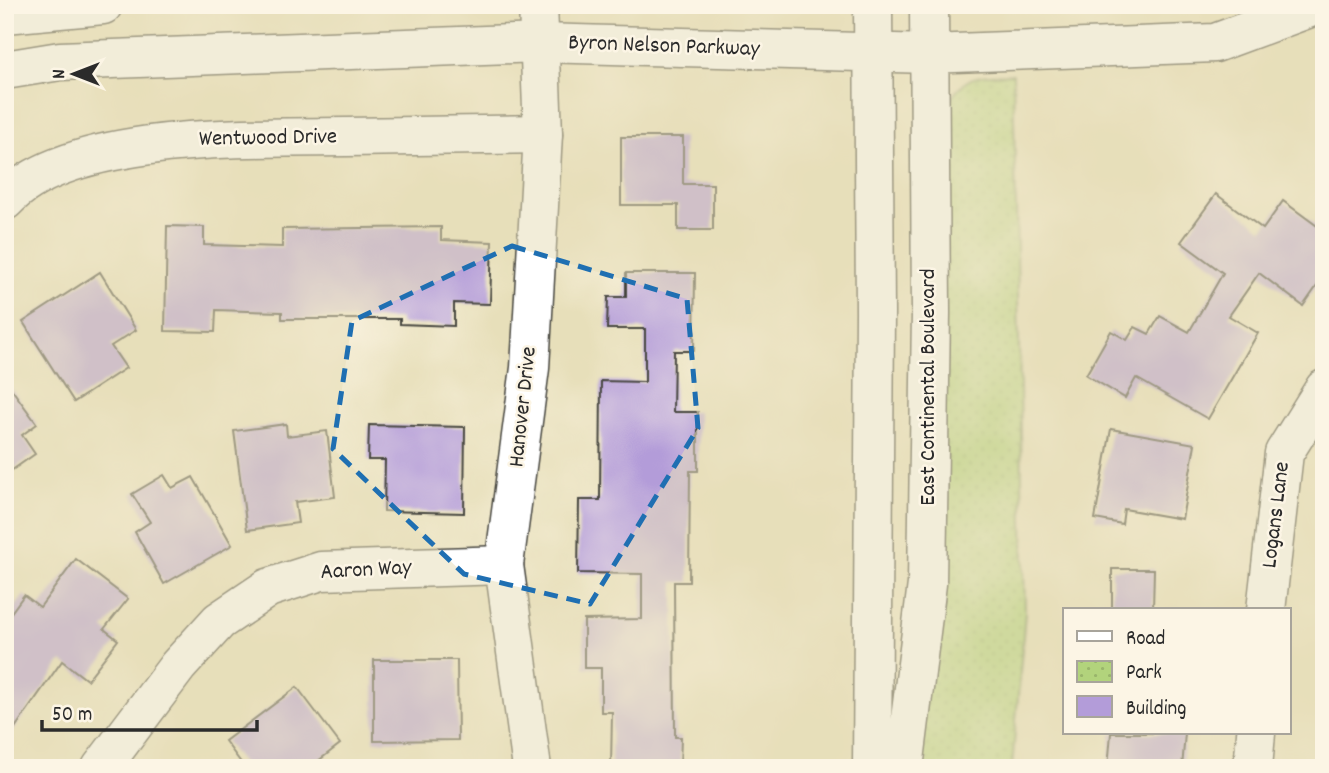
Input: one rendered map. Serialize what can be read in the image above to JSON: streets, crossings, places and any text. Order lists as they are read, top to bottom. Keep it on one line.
{"streets":{"street":["Byron Nelson Parkway","Wentwood Drive","East Continental Boulevard","Hanover Drive","Logans Lane","Aaron Way"]},"crossings":[["Byron Nelson Parkway","East Continental Boulevard"],["Byron Nelson Parkway","Hanover Drive"],["Wentwood Drive","Hanover Drive"],["Hanover Drive","Aaron Way"]],"legend":["Road","Park","Building"],"scale_bar":"50 m","north":"left"}
